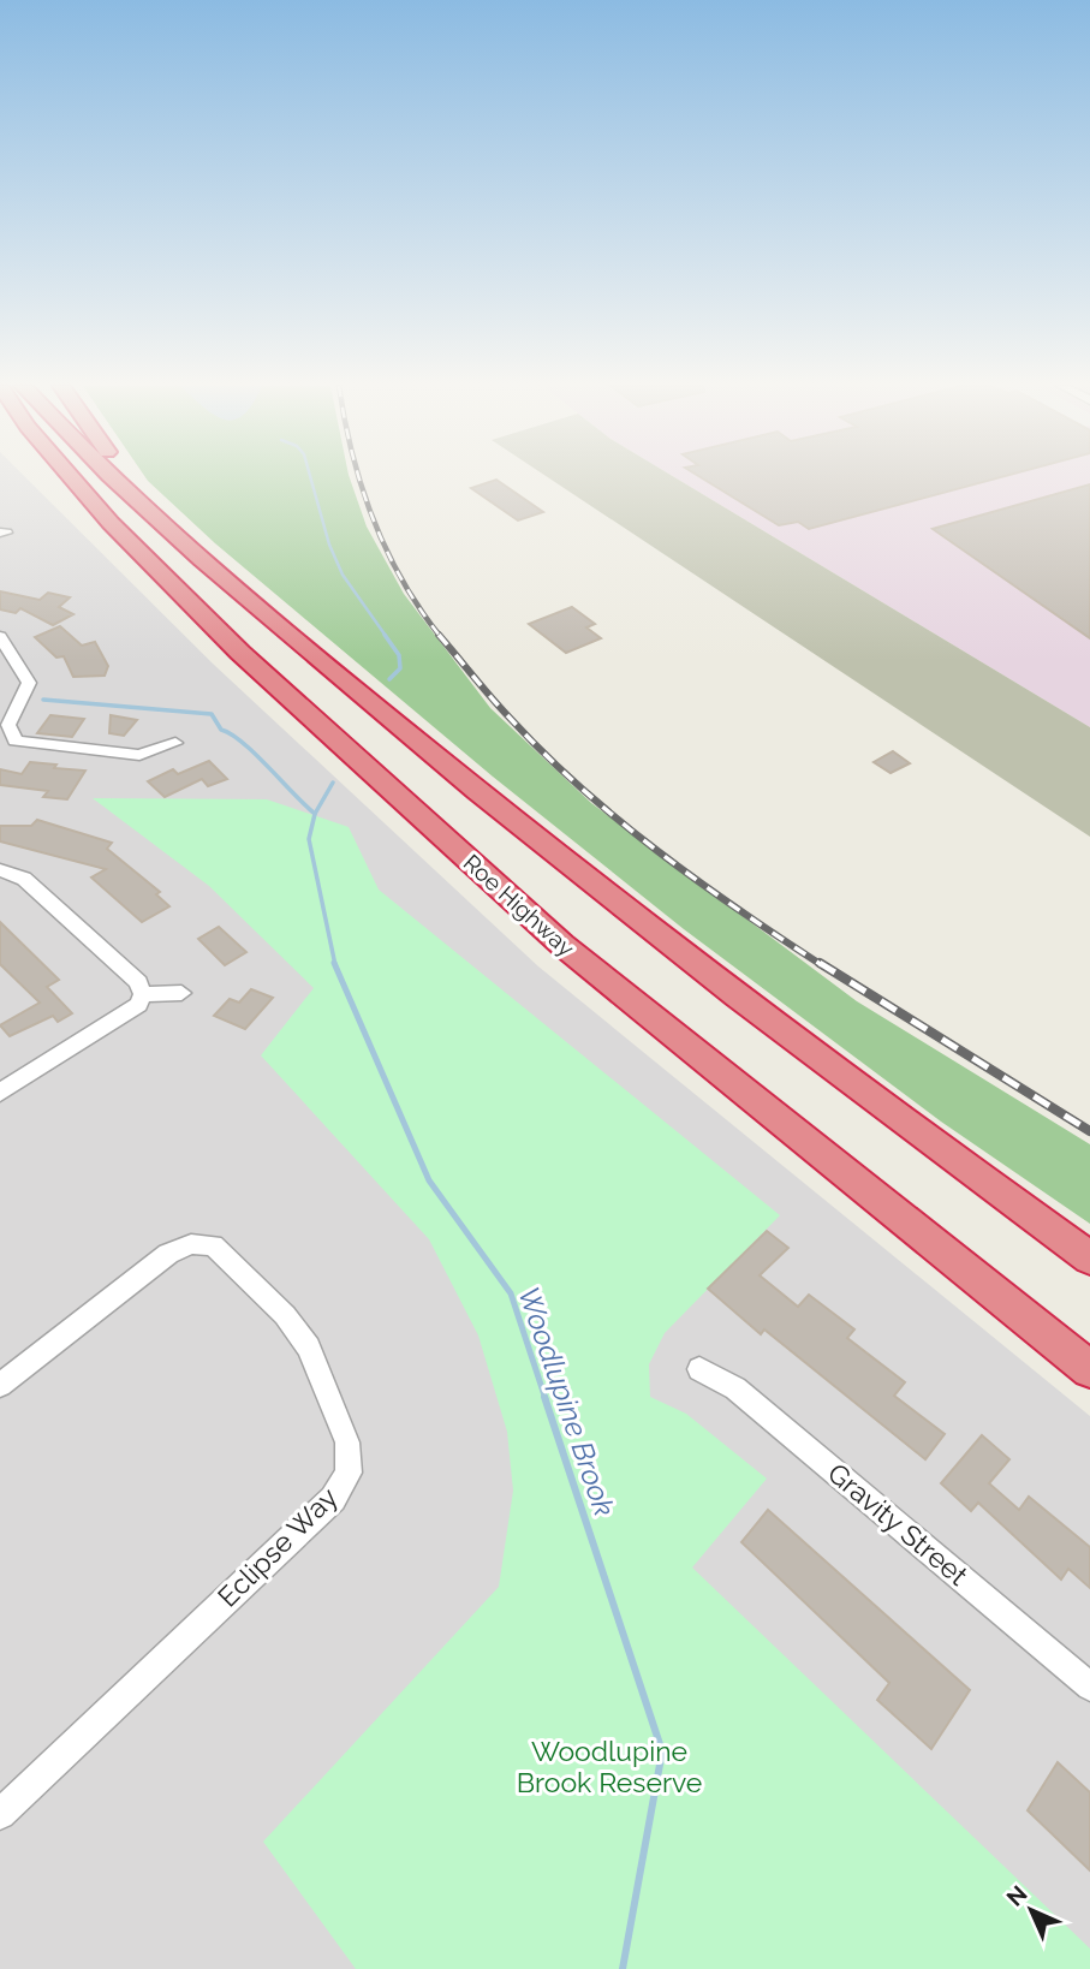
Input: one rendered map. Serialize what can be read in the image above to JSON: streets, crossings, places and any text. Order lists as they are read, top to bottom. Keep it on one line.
{"streets":{"highway":["Roe Highway"],"street":["Gravity Street","Eclipse Way"]},"water":["Woodlupine Brook"],"parks":["Woodlupine Brook Reserve"],"north":"top left"}
